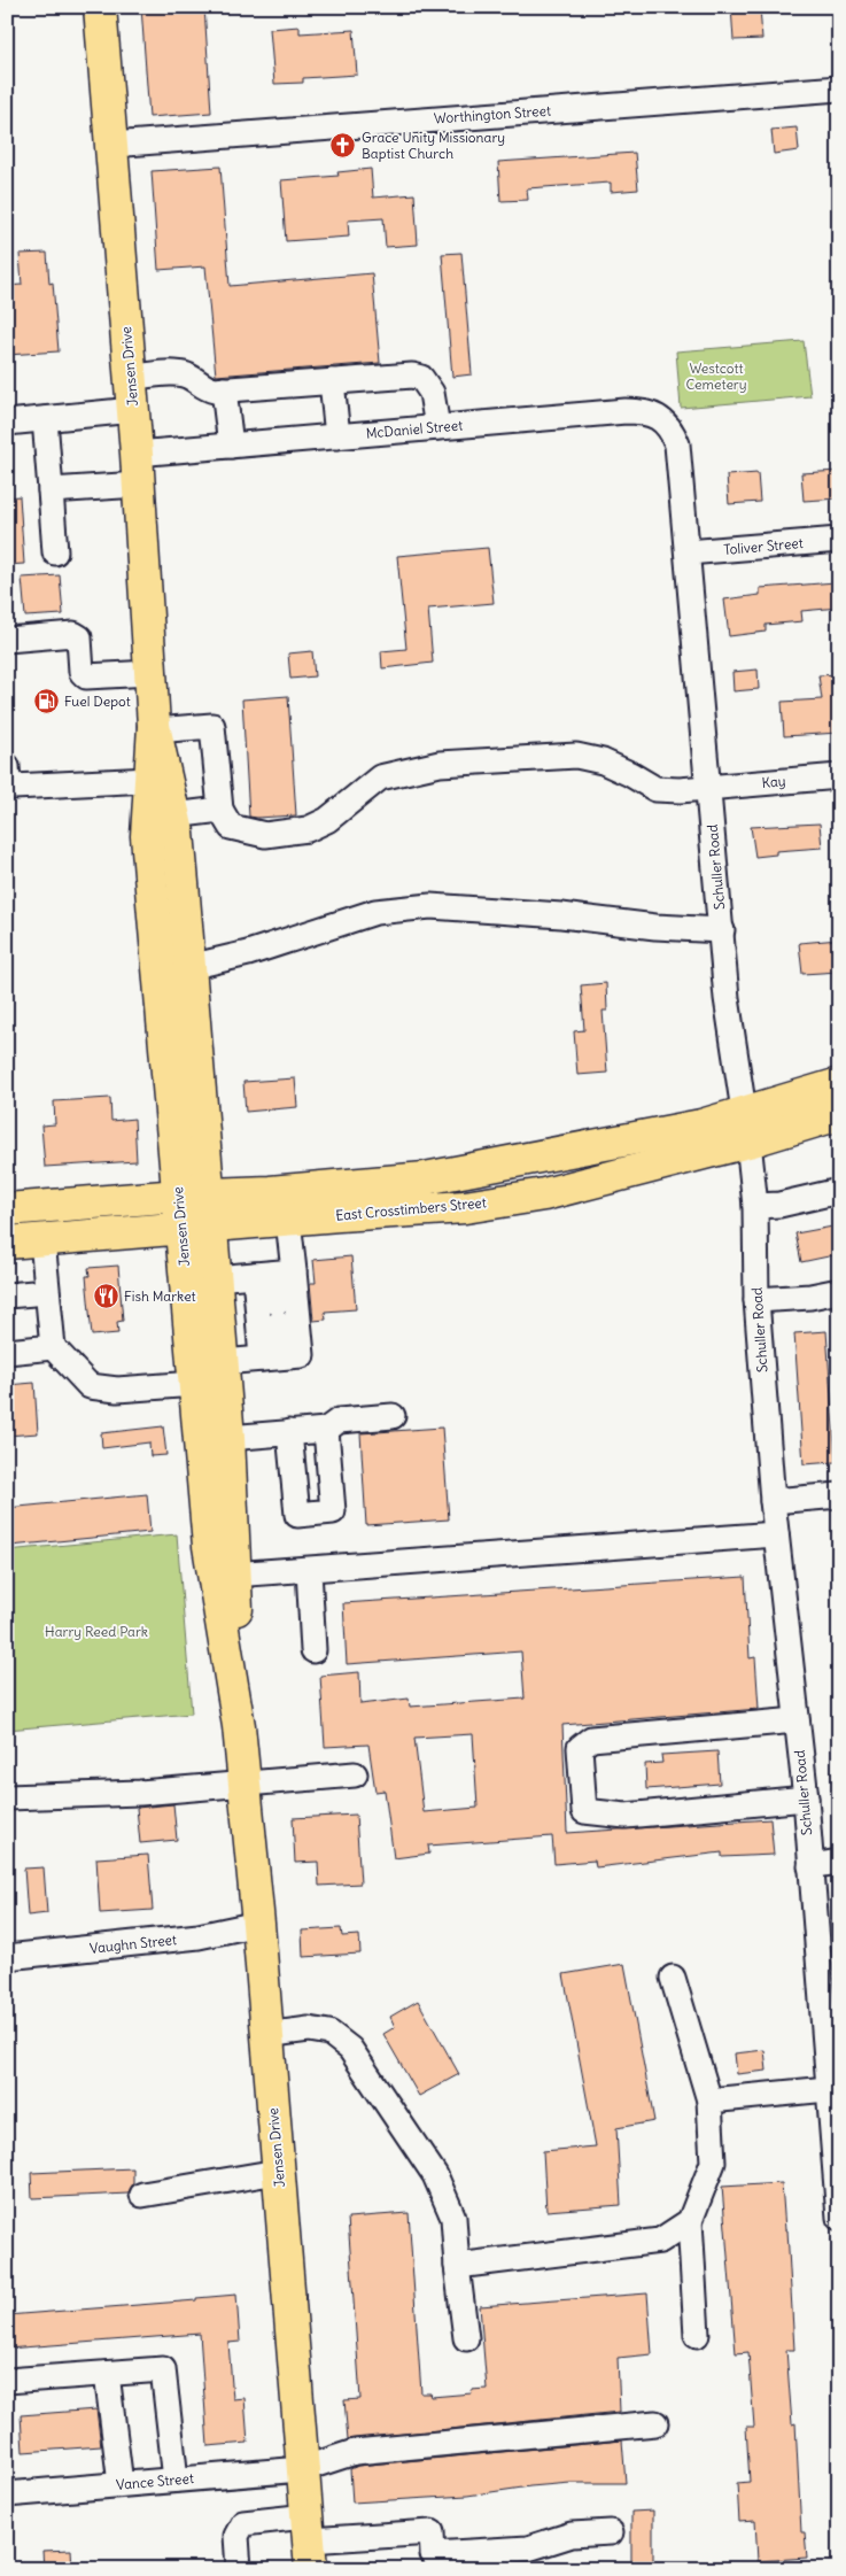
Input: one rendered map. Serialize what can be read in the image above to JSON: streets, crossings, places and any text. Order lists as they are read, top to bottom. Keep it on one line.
{"streets":{"main road":["Jensen Drive","East Crosstimbers Street"],"street":["Worthington Street","McDaniel Street","Toliver Street","Kay","Schuller Road","Vaughn Street","Vance Street"]},"crossings":[["Worthington Street","Jensen Drive"],["Jensen Drive","McDaniel Street"],["Jensen Drive","East Crosstimbers Street"],["Jensen Drive","Vaughn Street"],["Jensen Drive","Vance Street"],["McDaniel Street","Schuller Road"],["Toliver Street","Schuller Road"],["Kay","Schuller Road"],["Schuller Road","East Crosstimbers Street"]],"parks":["Westcott Cemetery","Harry Reed Park"],"places":{"church":["Grace Unity Missionary Baptist Church"],"fuel station":["Fuel Depot"],"restaurant":["Fish Market"]}}
